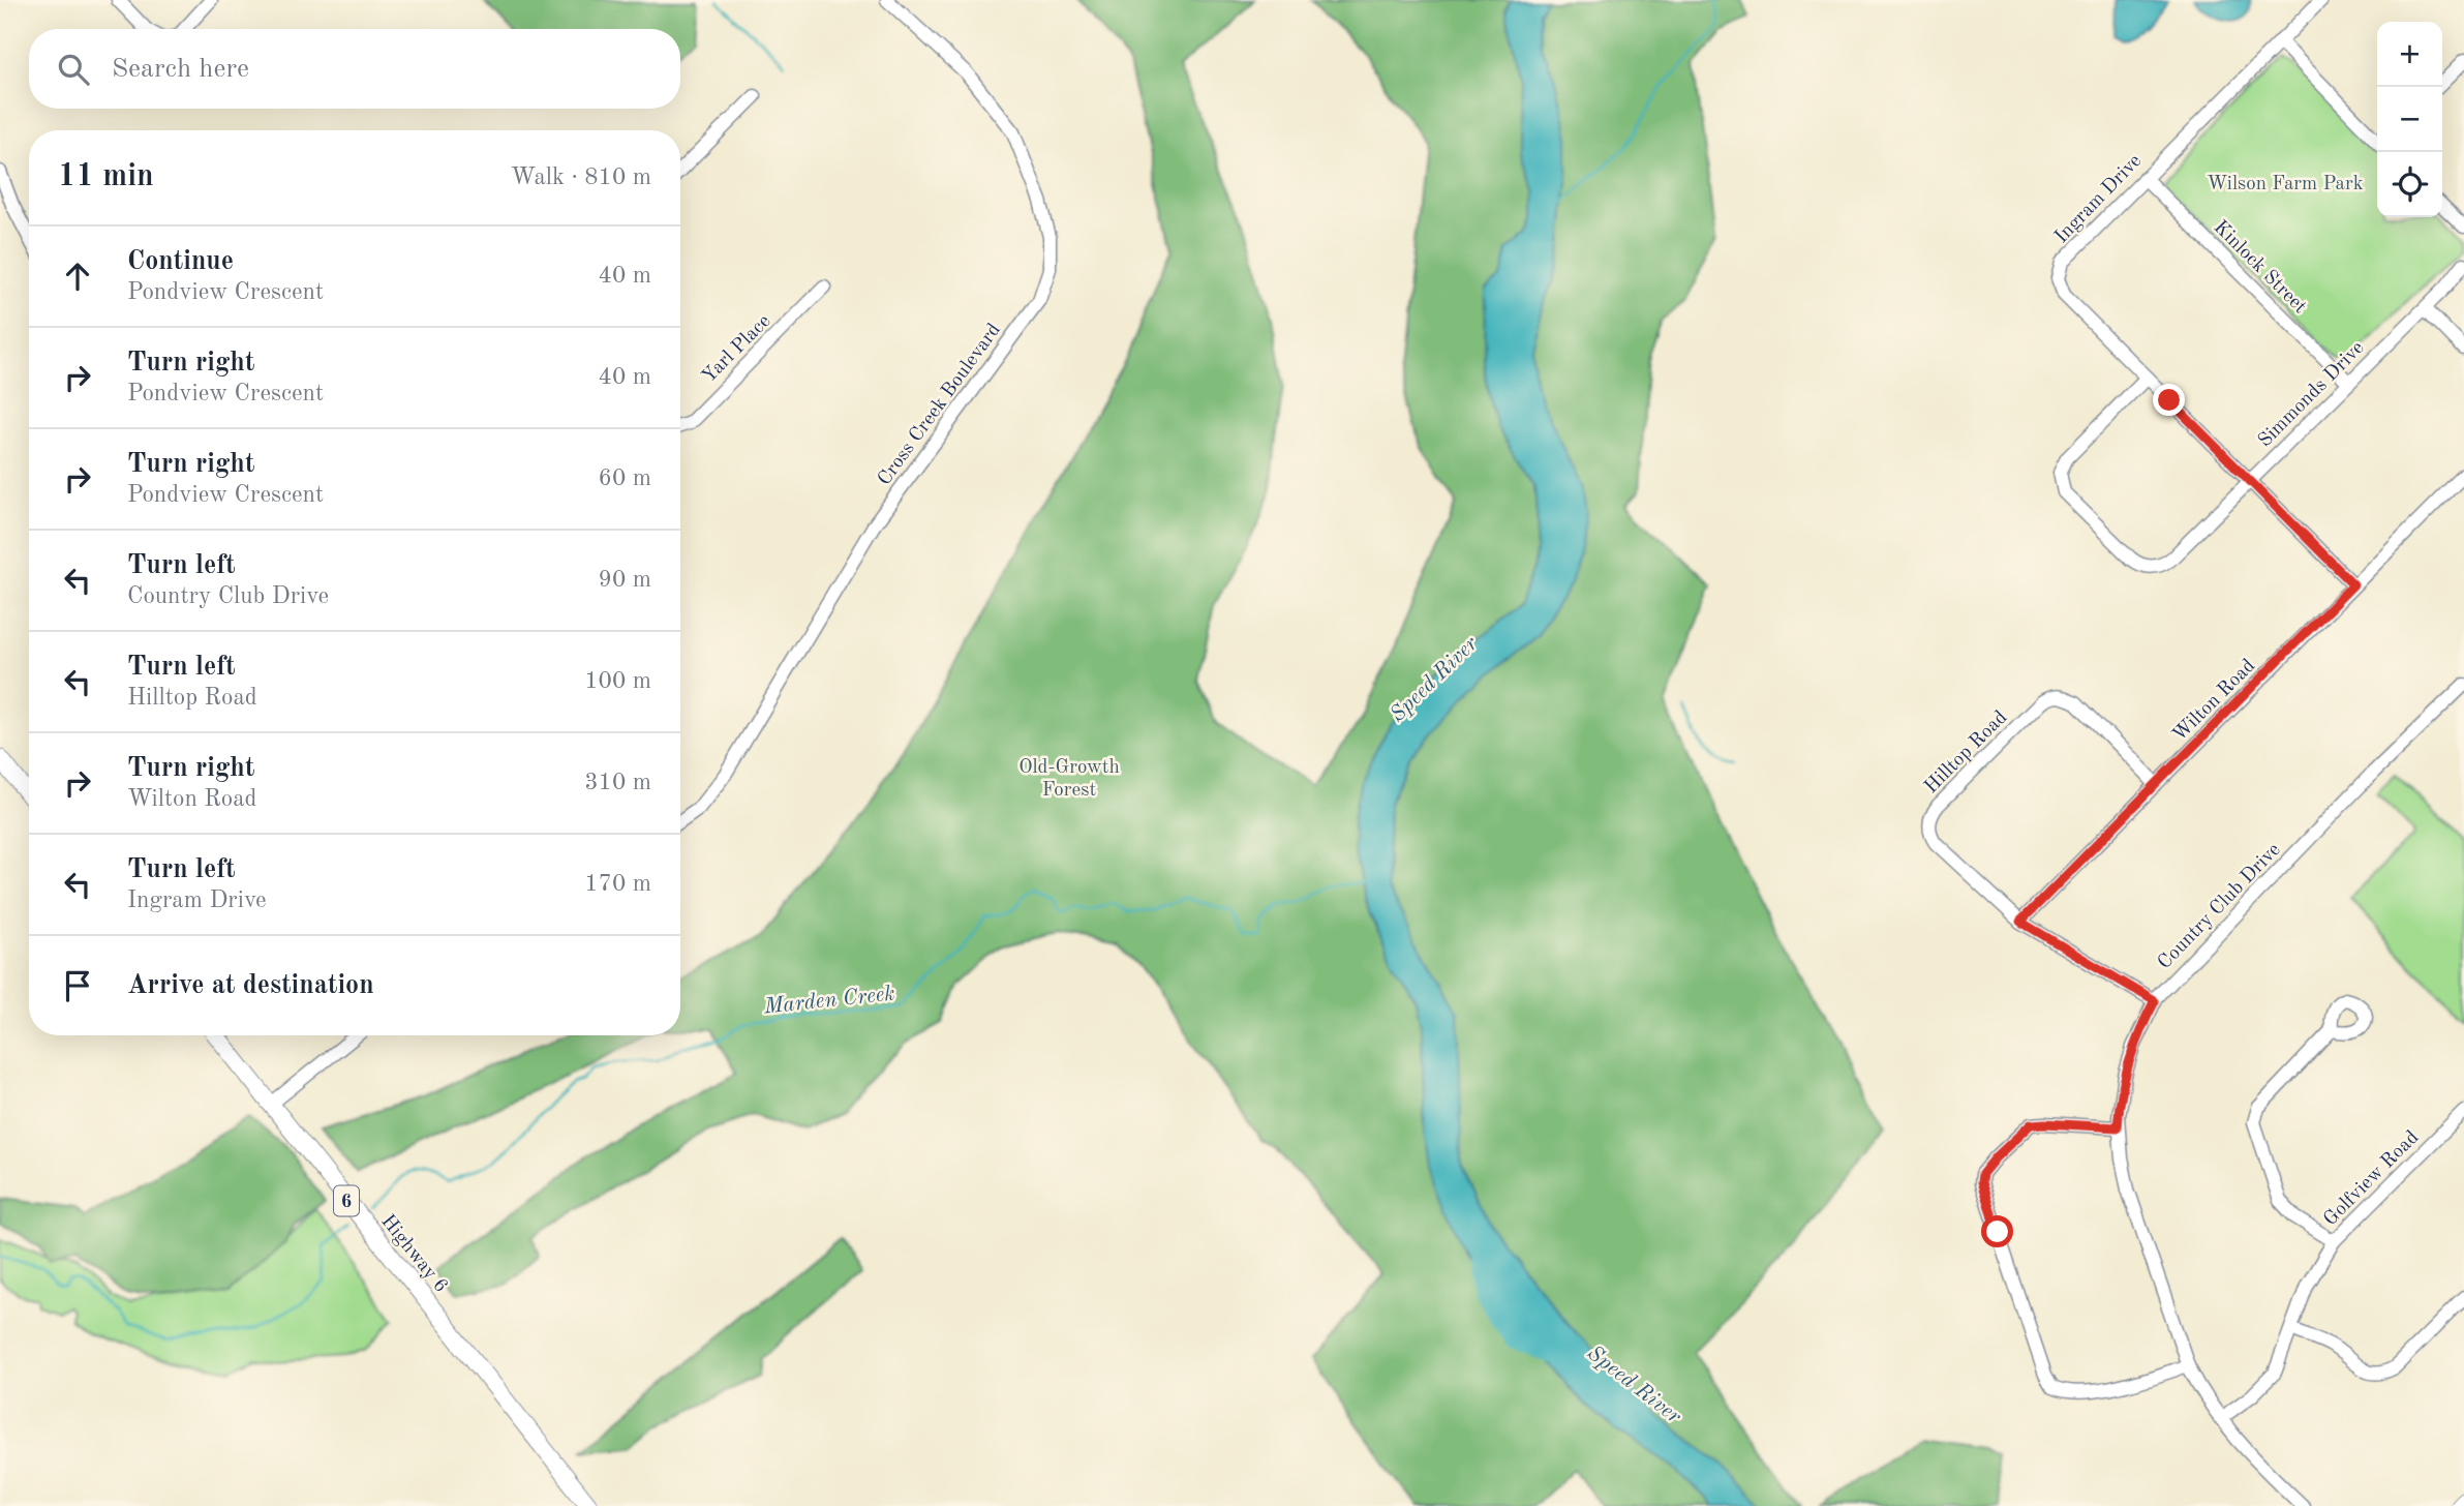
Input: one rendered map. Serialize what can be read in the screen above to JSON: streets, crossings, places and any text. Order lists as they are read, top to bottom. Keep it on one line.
{"streets":{"main road":["6","Highway 6"],"street":["Ingram Drive","Kinlock Street","Yarl Place","Simmonds Drive","Cross Creek Boulevard","Wilton Road","Hilltop Road","Country Club Drive","Golfview Road"]},"crossings":[["Ingram Drive","Kinlock Street"],["Ingram Drive","Simmonds Drive"],["Ingram Drive","Wilton Road"],["Kinlock Street","Simmonds Drive"],["Wilton Road","Hilltop Road"],["Hilltop Road","Country Club Drive"],["Country Club Drive","Golfview Road"]],"water":["Speed River","Marden Creek"],"parks":["Wilson Farm Park","Old-Growth Forest"],"page":{"map_buttons":["+","−"],"search":"Search here","heading":["11 min","Walk · 810 m"],"list":[["Continue","Pondview Crescent","40 m"],["Turn right","Pondview Crescent","40 m"],["Turn right","Pondview Crescent","60 m"],["Turn left","Country Club Drive","90 m"],["Turn left","Hilltop Road","100 m"],["Turn right","Wilton Road","310 m"],["Turn left","Ingram Drive","170 m"],"Arrive at destination"]}}
